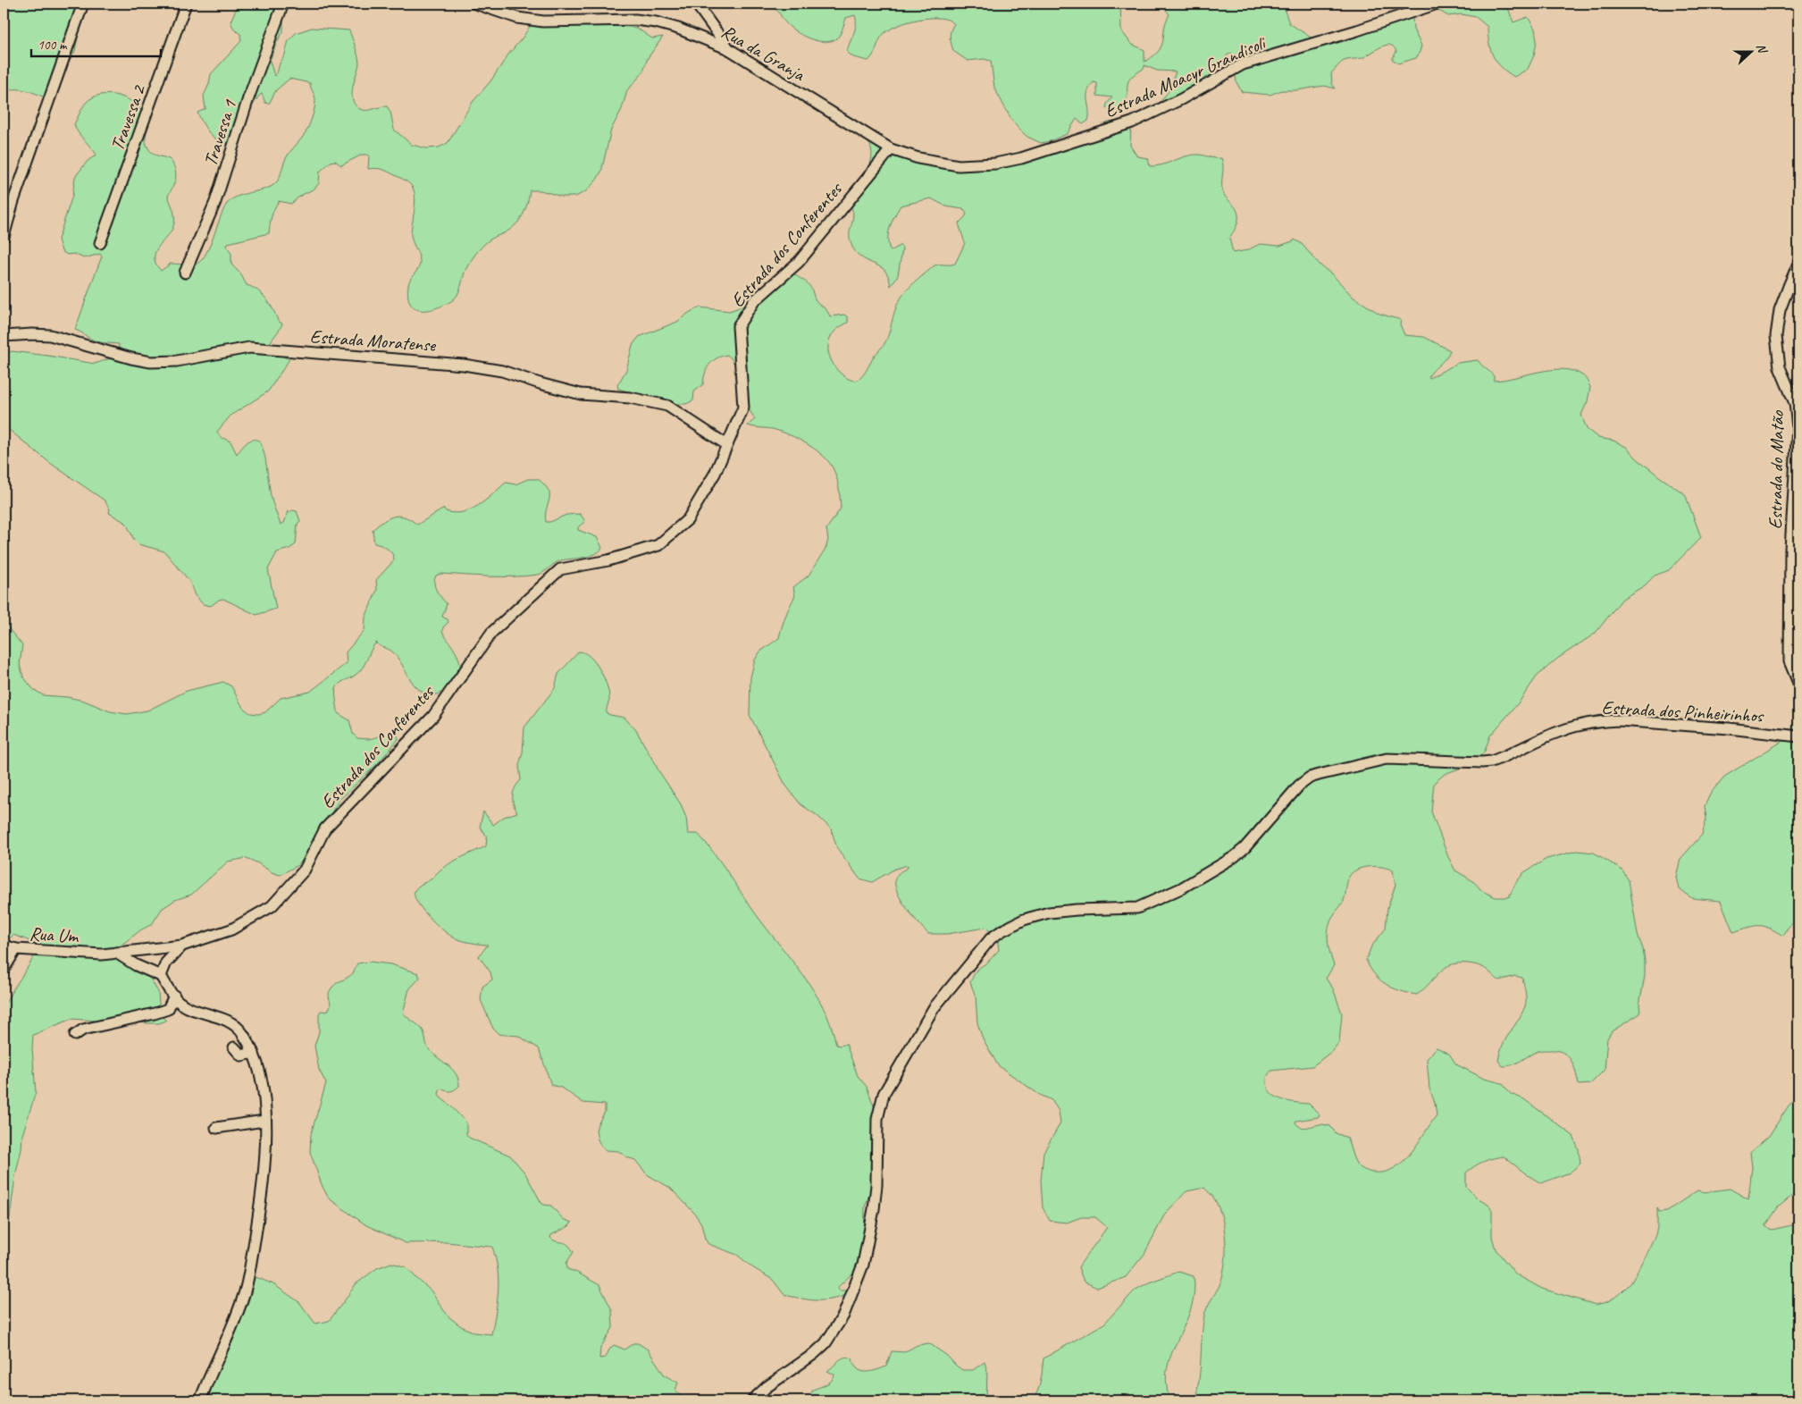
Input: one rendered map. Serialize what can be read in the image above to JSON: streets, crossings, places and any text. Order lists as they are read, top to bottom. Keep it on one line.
{"streets":{"street":["Rua da Granja","Estrada Moacyr Grandisoli","Travessa 2","Travessa 1","Estrada dos Conferentes","Estrada Moratense","Estrada do Matão","Estrada dos Pinheirinhos","Rua Um"]},"crossings":[["Rua da Granja","Estrada Moacyr Grandisoli"],["Rua da Granja","Estrada dos Conferentes"],["Estrada Moacyr Grandisoli","Estrada dos Conferentes"],["Estrada dos Conferentes","Estrada Moratense"],["Estrada dos Conferentes","Rua Um"]],"scale_bar":"100 m","north":"right"}
